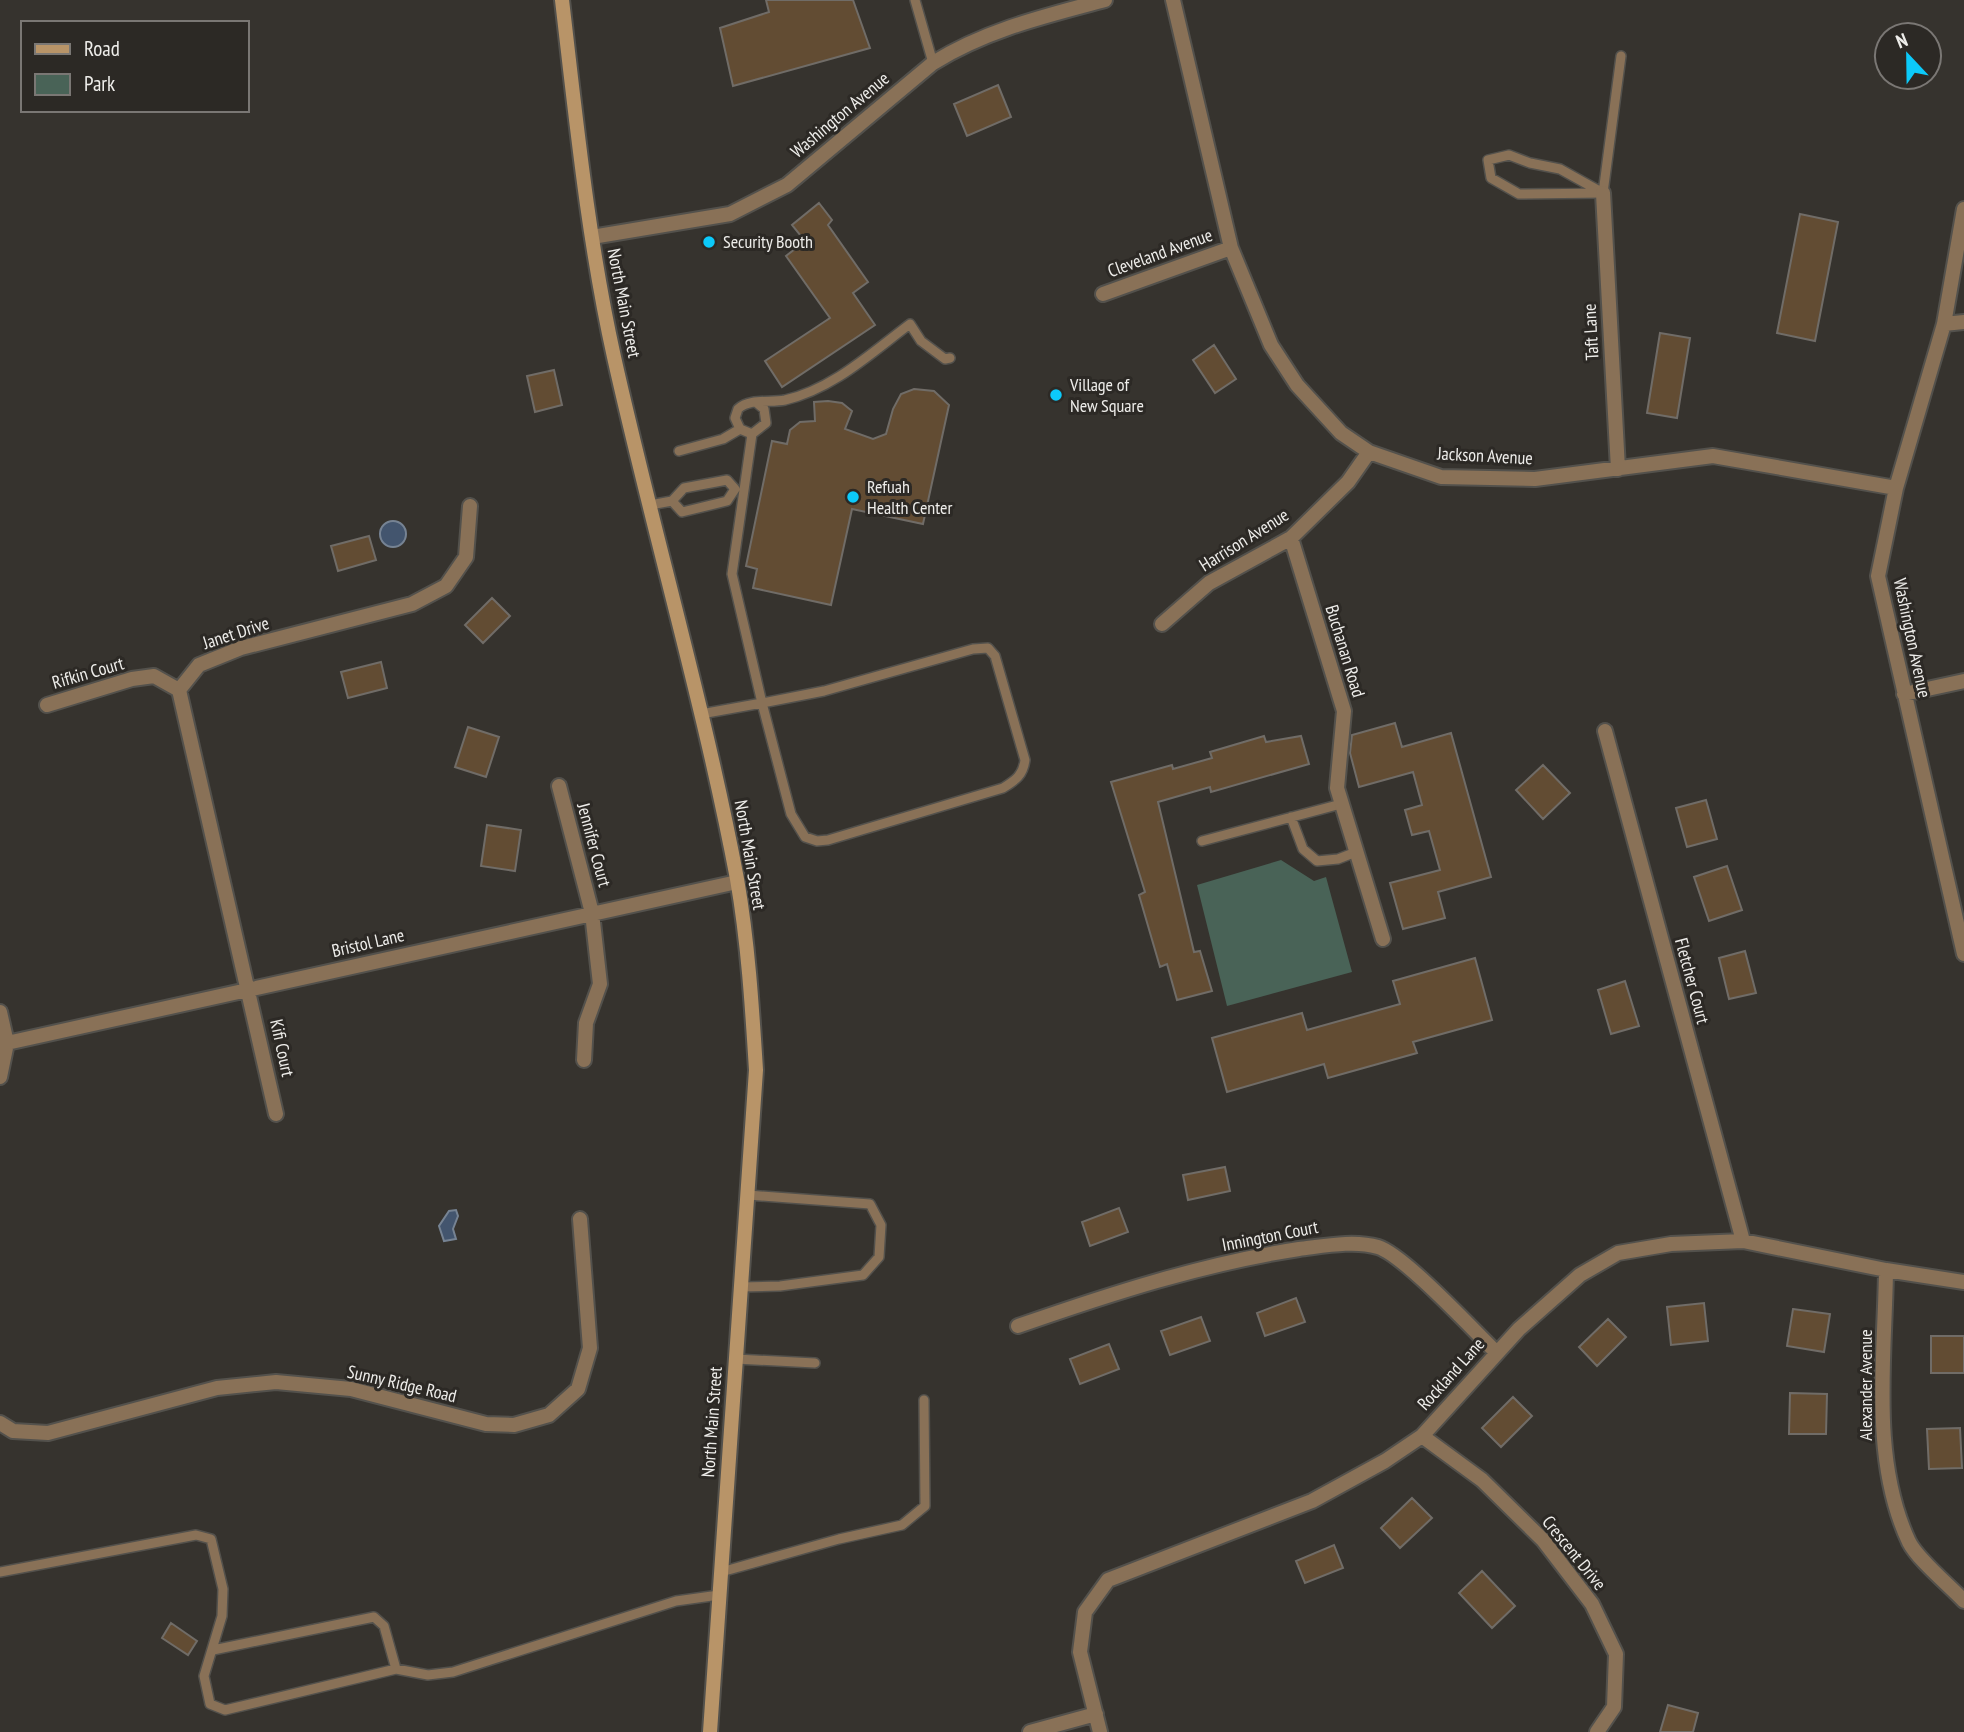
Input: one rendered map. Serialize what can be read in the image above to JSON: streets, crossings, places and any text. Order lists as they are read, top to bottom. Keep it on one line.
{"streets":{"main road":["North Main Street"],"street":["Washington Avenue","Cleveland Avenue","Taft Lane","Jackson Avenue","Harrison Avenue","Janet Drive","Buchanan Road","Rifkin Court","Jennifer Court","Bristol Lane","Fletcher Court","Kifi Court","Innington Court","Rockland Lane","Sunny Ridge Road","Alexander Avenue","Crescent Drive"]},"crossings":[["Washington Avenue","North Main Street"],["Washington Avenue","Jackson Avenue"],["Cleveland Avenue","Jackson Avenue"],["North Main Street","Bristol Lane"],["Taft Lane","Jackson Avenue"],["Jackson Avenue","Harrison Avenue"],["Harrison Avenue","Buchanan Road"],["Janet Drive","Rifkin Court"],["Jennifer Court","Bristol Lane"],["Bristol Lane","Kifi Court"],["Fletcher Court","Rockland Lane"],["Innington Court","Rockland Lane"],["Rockland Lane","Alexander Avenue"],["Rockland Lane","Crescent Drive"]],"places":["Security Booth","Village of New Square","Refuah Health Center"],"legend":["Road","Park"],"north":"top"}
